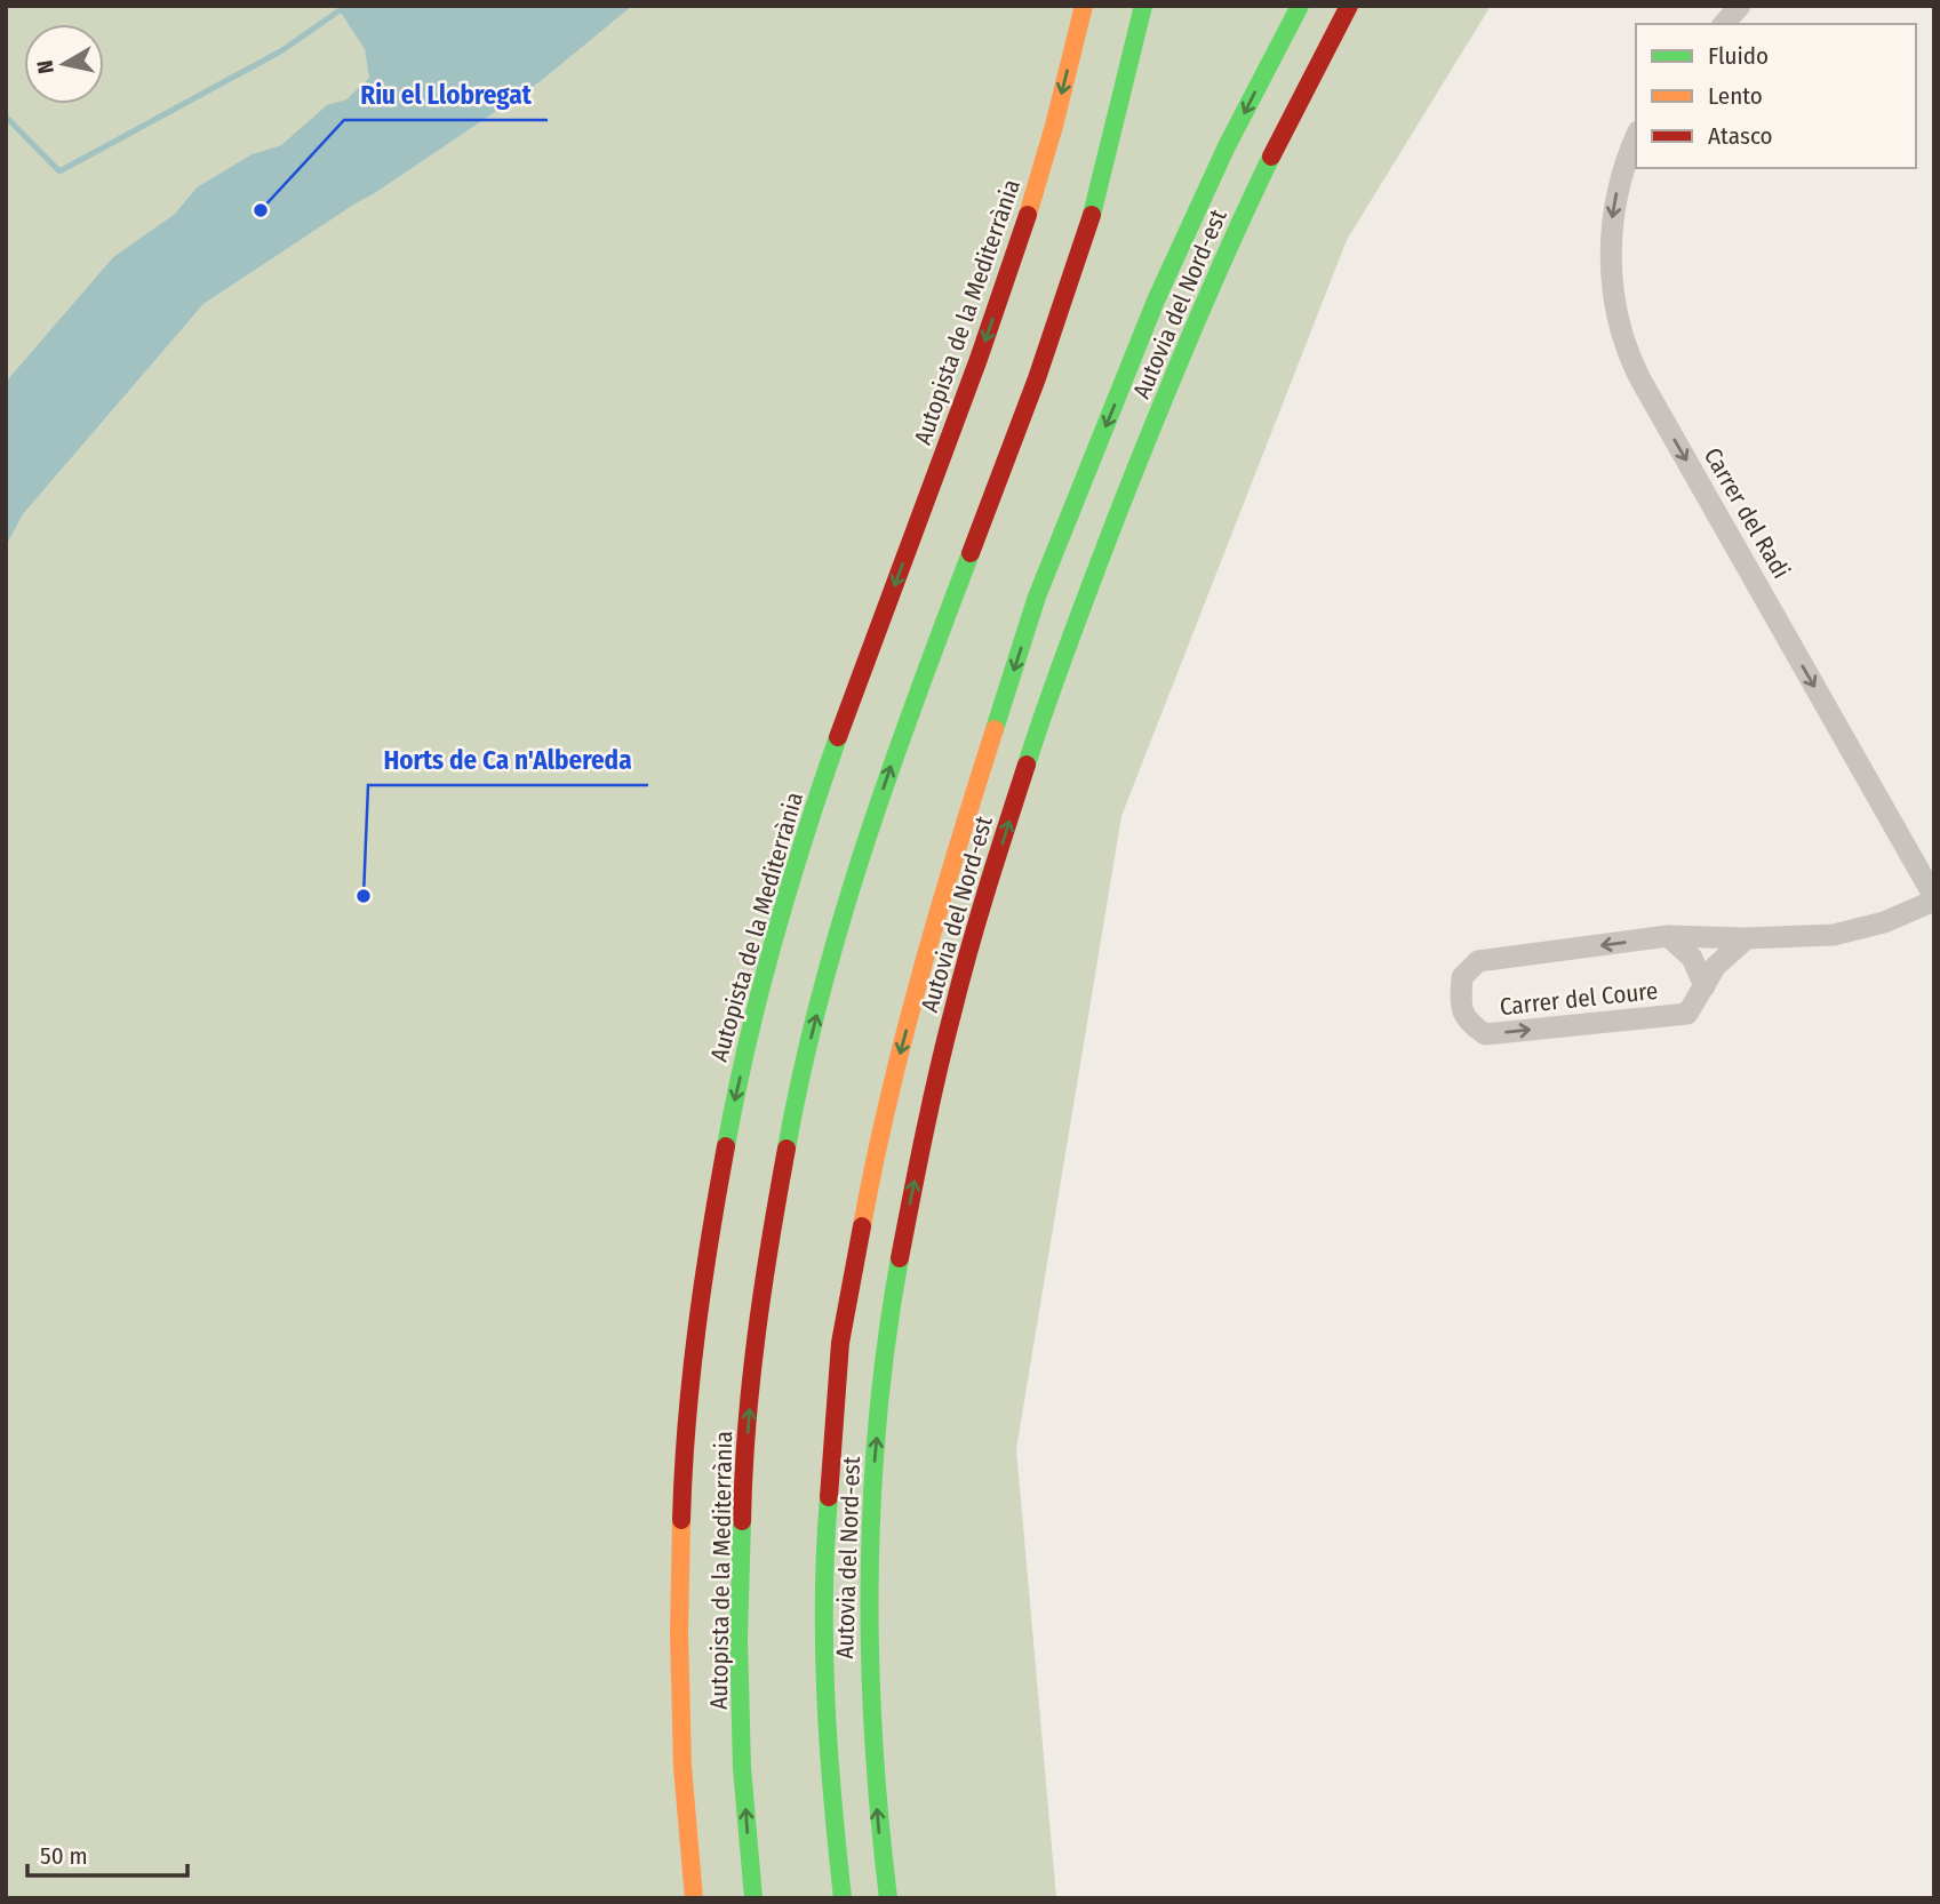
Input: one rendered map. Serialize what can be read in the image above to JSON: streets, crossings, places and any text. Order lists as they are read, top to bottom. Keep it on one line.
{"streets":{"highway":["Autovia del Nord-est","Autopista de la Mediterrània"],"street":["Carrer del Radi","Carrer del Coure"]},"crossings":[["Carrer del Radi","Carrer del Coure"]],"one_way":["Carrer del Radi"],"places":["Riu el Llobregat","Horts de Ca n'Albereda"],"legend":["Fluido","Lento","Atasco"],"scale_bar":"50 m","north":"left"}
